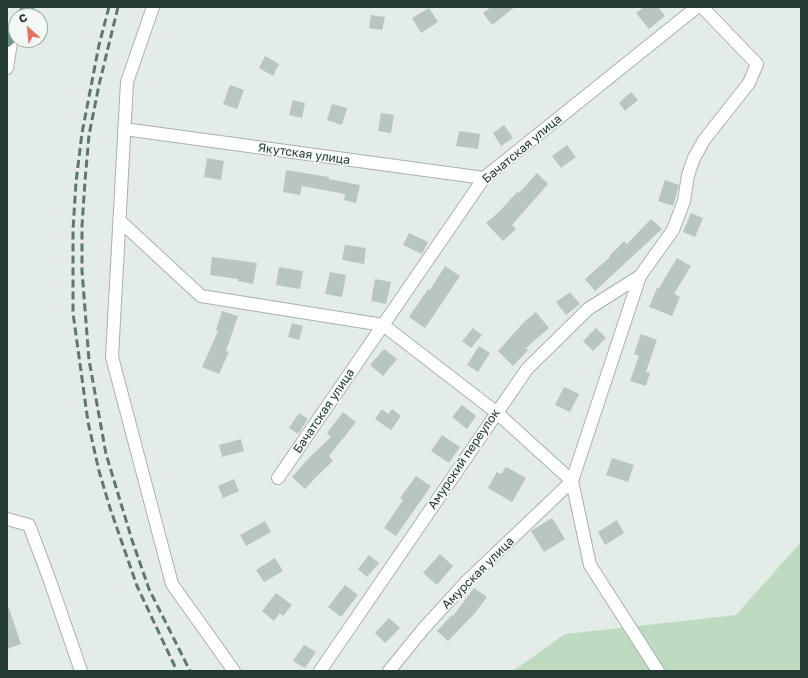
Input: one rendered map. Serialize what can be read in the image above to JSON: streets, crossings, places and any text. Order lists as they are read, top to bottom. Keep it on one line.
{"streets":{"street":["Бачатская улица","Якутская улица","Амурский переулок","Амурская улица"]},"crossings":[["Бачатская улица","Якутская улица"]],"north":"top left"}
